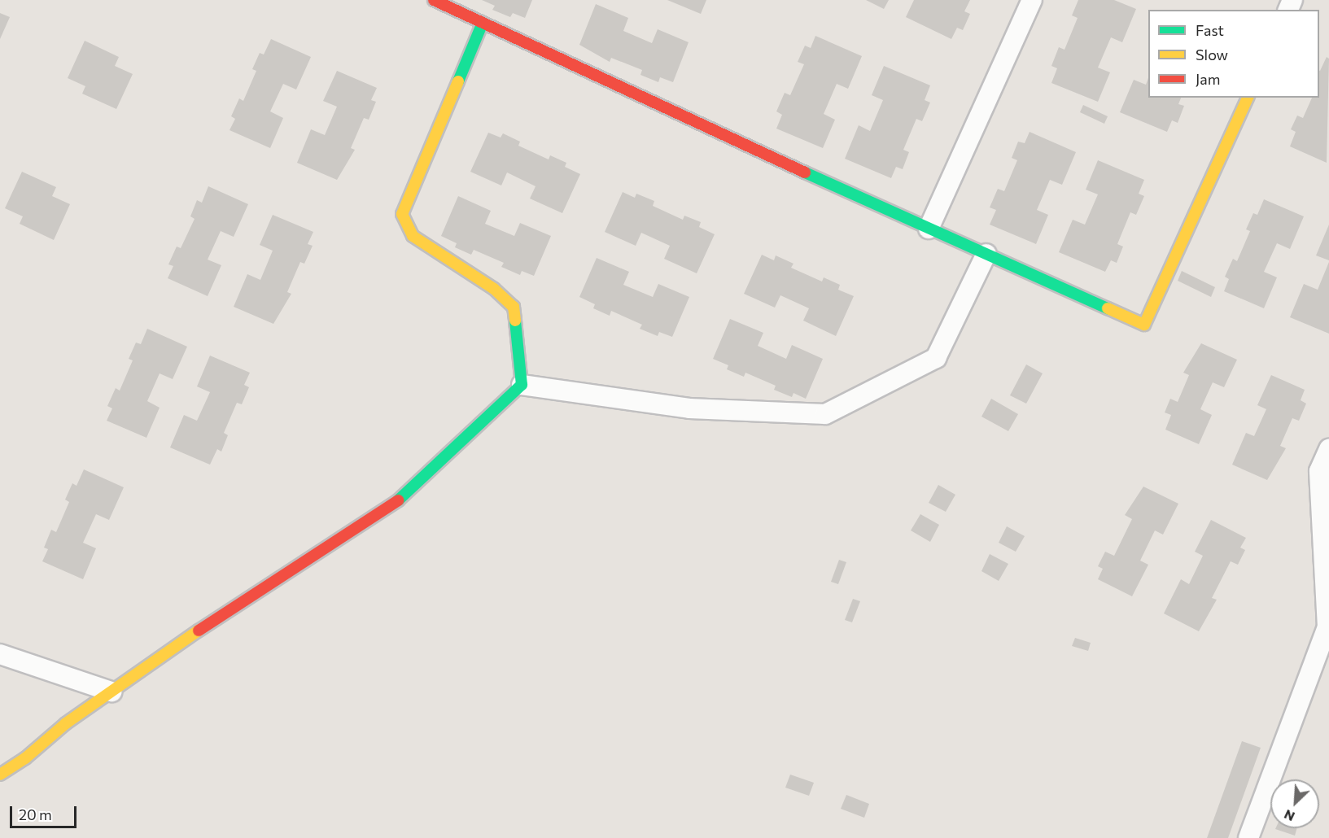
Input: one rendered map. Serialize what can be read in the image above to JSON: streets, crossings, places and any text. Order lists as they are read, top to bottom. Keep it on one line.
{"legend":["Fast","Slow","Jam"],"scale_bar":"20 m","north":"bottom left"}
